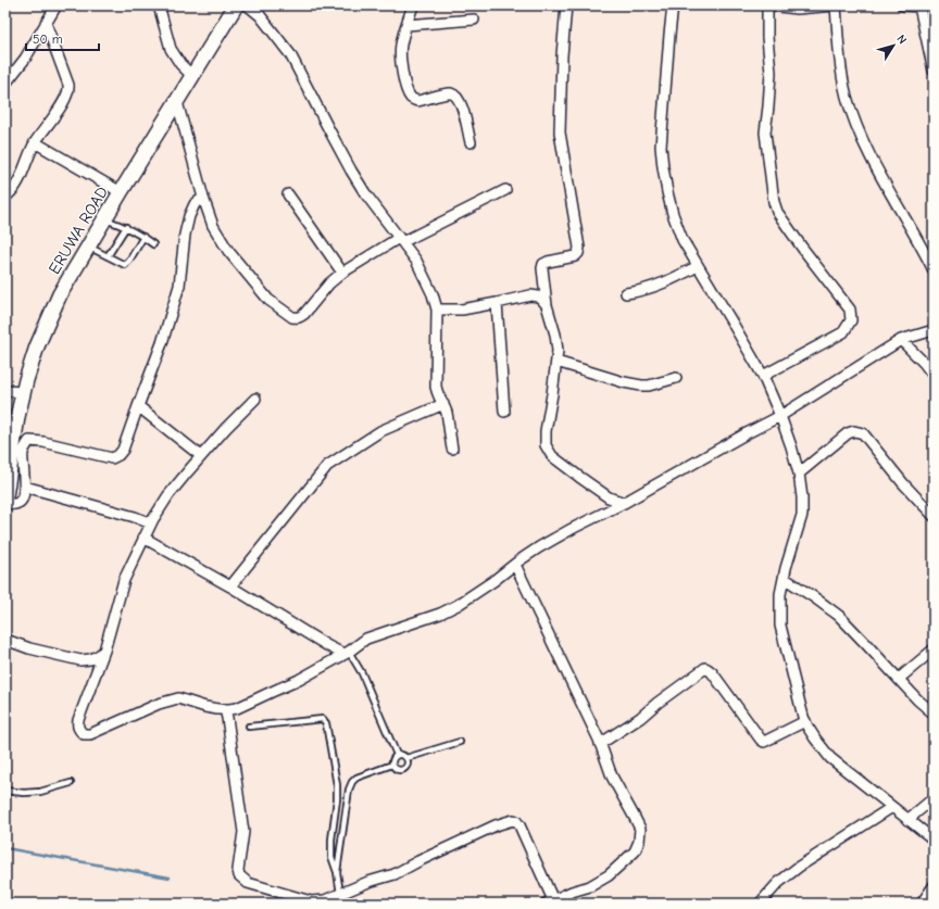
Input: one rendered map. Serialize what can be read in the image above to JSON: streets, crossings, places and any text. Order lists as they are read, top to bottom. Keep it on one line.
{"streets":{"main road":["ERUWA ROAD"]},"scale_bar":"50 m","north":"top right"}
